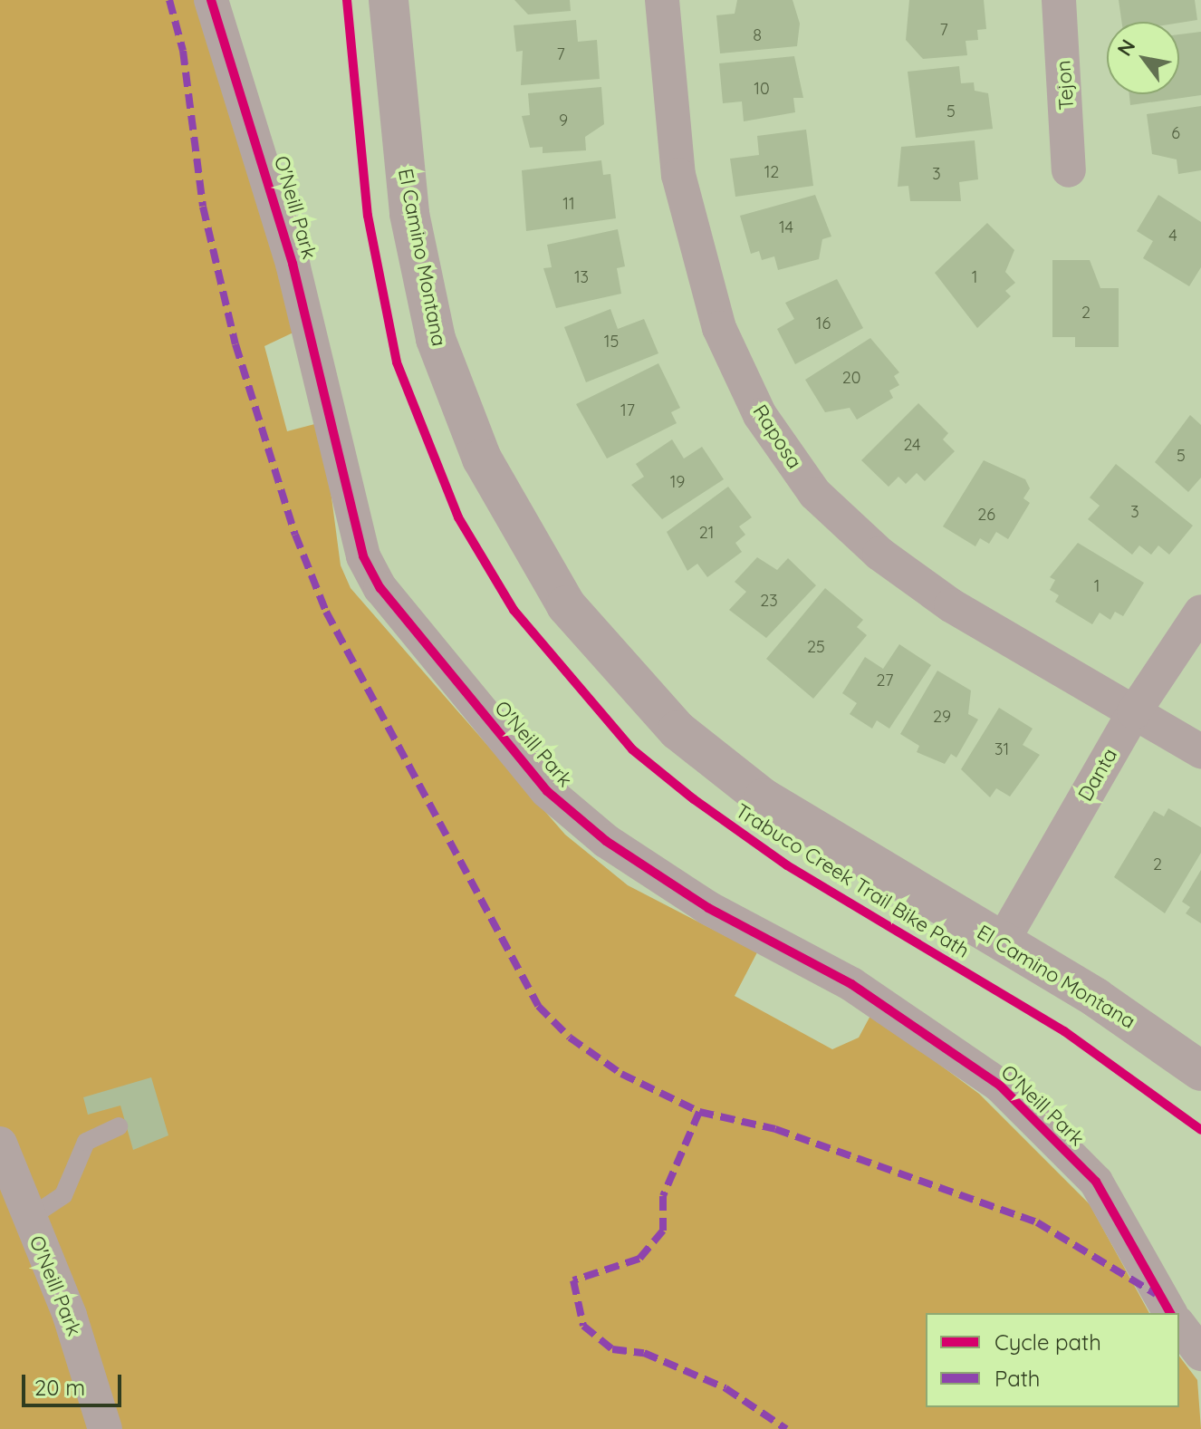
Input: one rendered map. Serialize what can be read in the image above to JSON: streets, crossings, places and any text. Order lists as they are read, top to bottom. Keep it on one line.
{"streets":{"street":["Tejon","O'Neill Park","El Camino Montana","Raposa","Danta"],"cycle path":["Trabuco Creek Trail Bike Path"]},"crossings":[["El Camino Montana","Danta"],["Raposa","Danta"]],"house_numbers":["7","8","7","10","5","9","6","12","3","11","14","4","13","1","2","16","15","20","17","24","5","19","3","26","21","1","23","25","27","29","31","2"],"legend":["Cycle path","Path"],"scale_bar":"20 m","north":"top left"}
